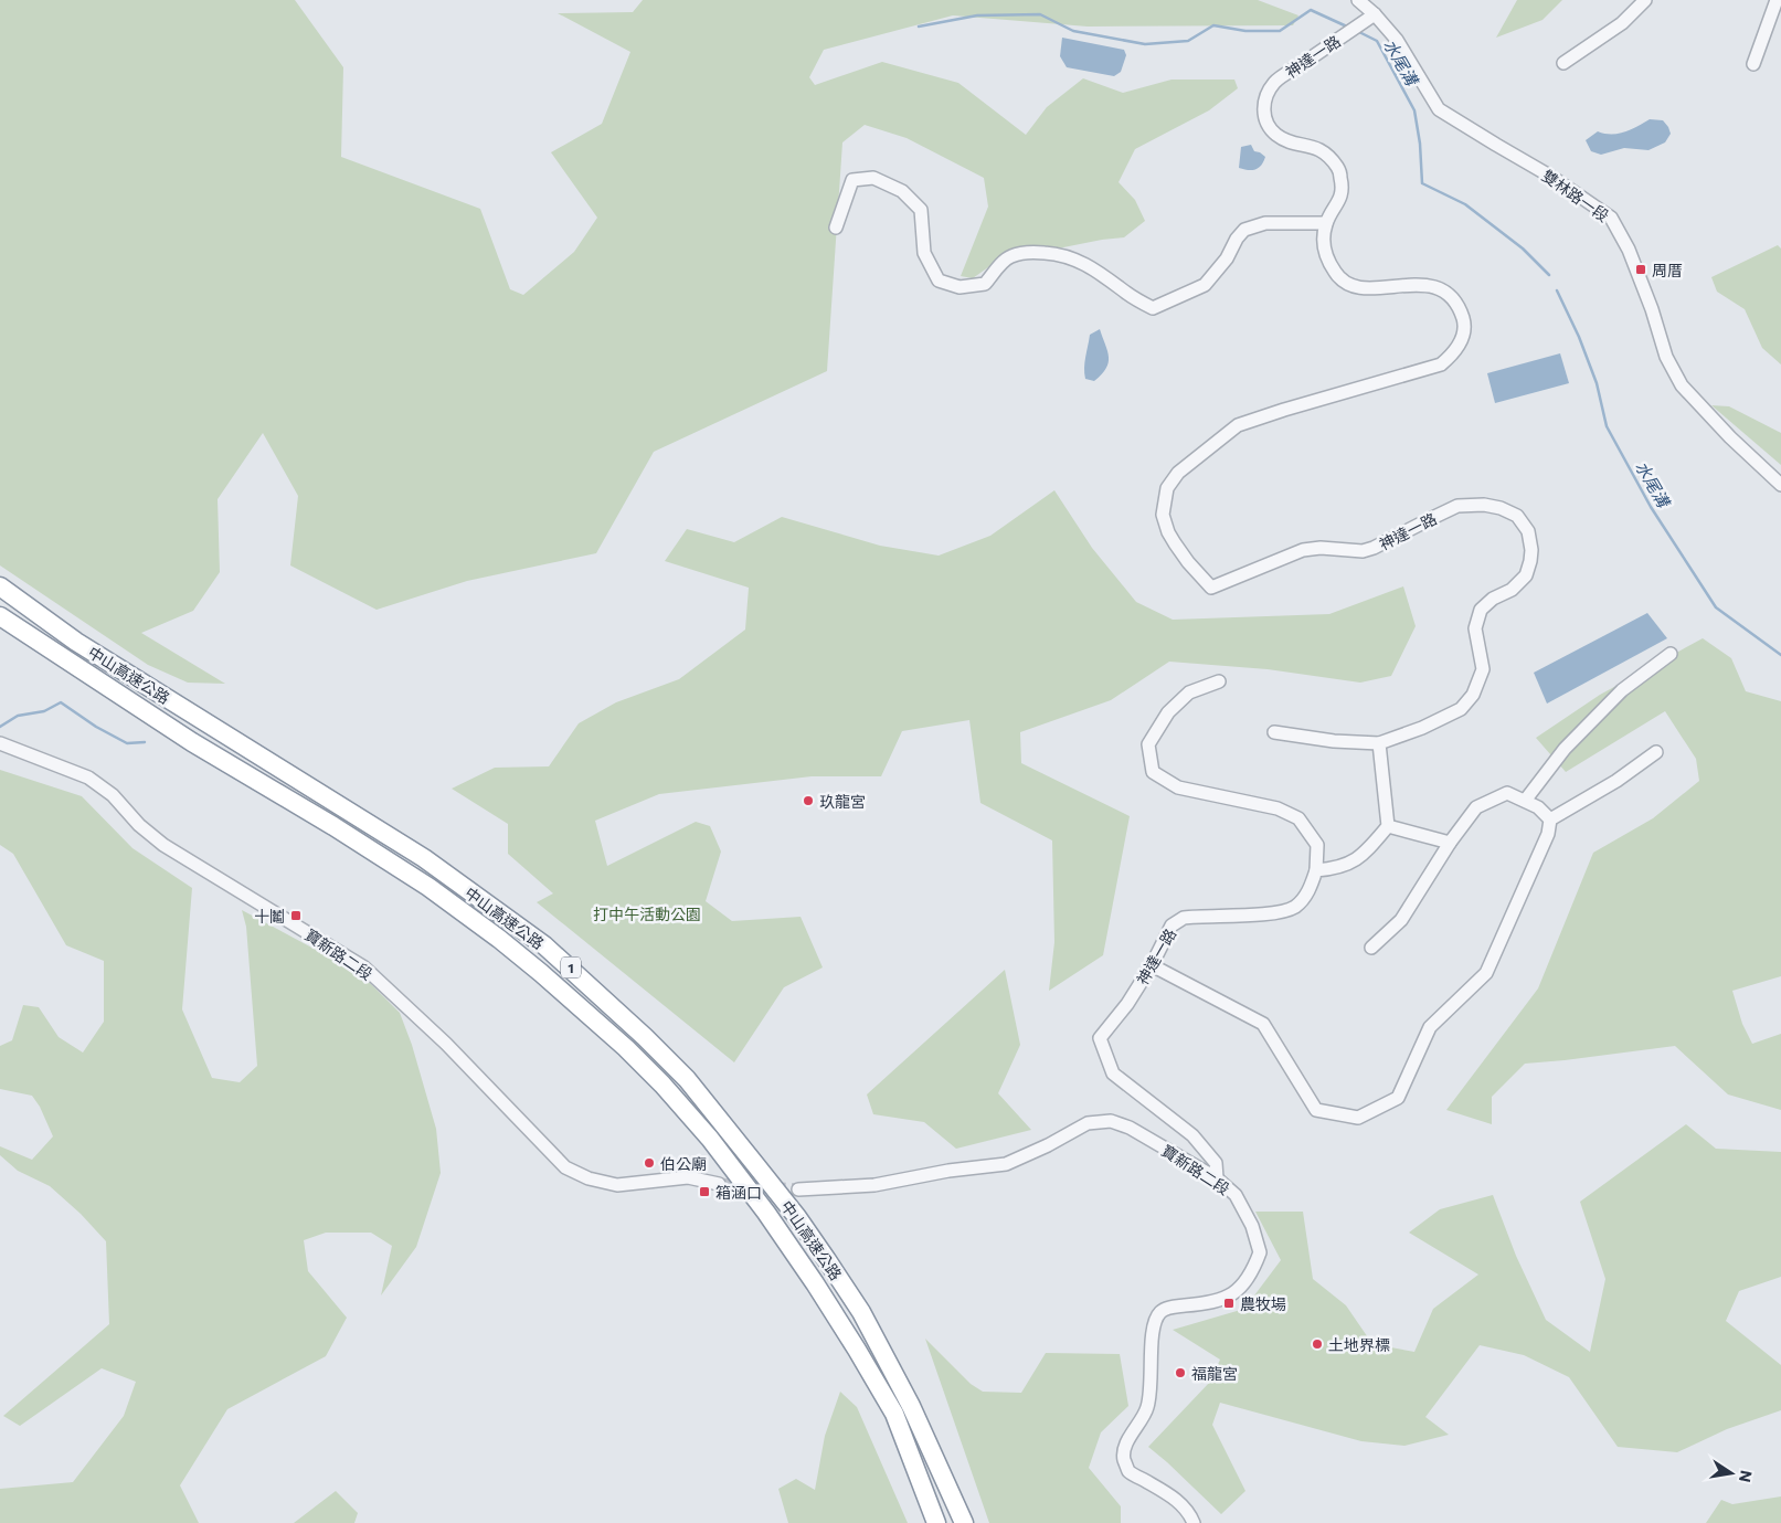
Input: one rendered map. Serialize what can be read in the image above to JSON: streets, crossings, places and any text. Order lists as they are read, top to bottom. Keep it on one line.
{"streets":{"highway":["中山高速公路","1"],"street":["神達一路","雙林路一段","寶新路二段"]},"crossings":[["神達一路","雙林路一段"],["神達一路","寶新路二段"]],"water":["水尾溝"],"parks":["打中午活動公園"],"places":{"transit":["周厝","十鬮","箱涵口","農牧場"],"other":["玖龍宮","伯公廟","土地界標","福龍宮"]},"north":"right"}
